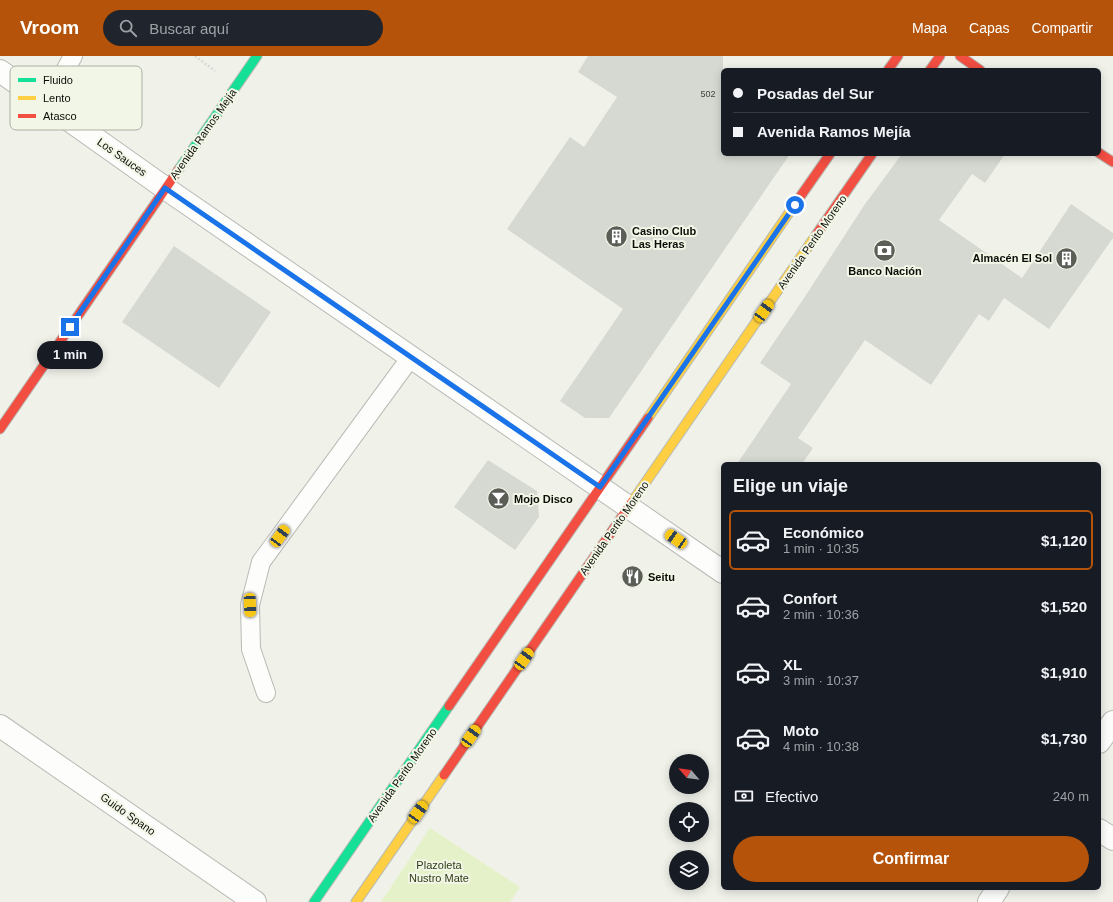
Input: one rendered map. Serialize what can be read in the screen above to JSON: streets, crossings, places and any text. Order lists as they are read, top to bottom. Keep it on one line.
{"streets":{"street":["Avenida Ramos Mejía","Los Sauces","Avenida Perito Moreno","Guido Spano"]},"crossings":[["Avenida Ramos Mejía","Los Sauces"],["Los Sauces","Avenida Perito Moreno"]],"parks":["Plazoleta Nustro Mate"],"places":{"building":["Casino Club Las Heras","Almacén El Sol"],"bank":["Banco Nación"],"bar":["Mojo Disco"],"restaurant":["Seitu"]},"house_numbers":["502"],"legend":["Fluido","Lento","Atasco"],"north":"top left","page":{"header":"Vroom","search":"Buscar aquí","nav":["Mapa","Capas","Compartir"],"banner":["Posadas del Sur","Avenida Ramos Mejía"],"bubble":"1 min","heading":"Elige un viaje","list":[{"name":"Económico","note":"1 min · 10:35","value":"$1,120"},{"name":"Confort","note":"2 min · 10:36","value":"$1,520"},{"name":"XL","note":"3 min · 10:37","value":"$1,910"},{"name":"Moto","note":"4 min · 10:38","value":"$1,730"}],"pay":["Efectivo","240 m"],"buttons":"Confirmar"}}
